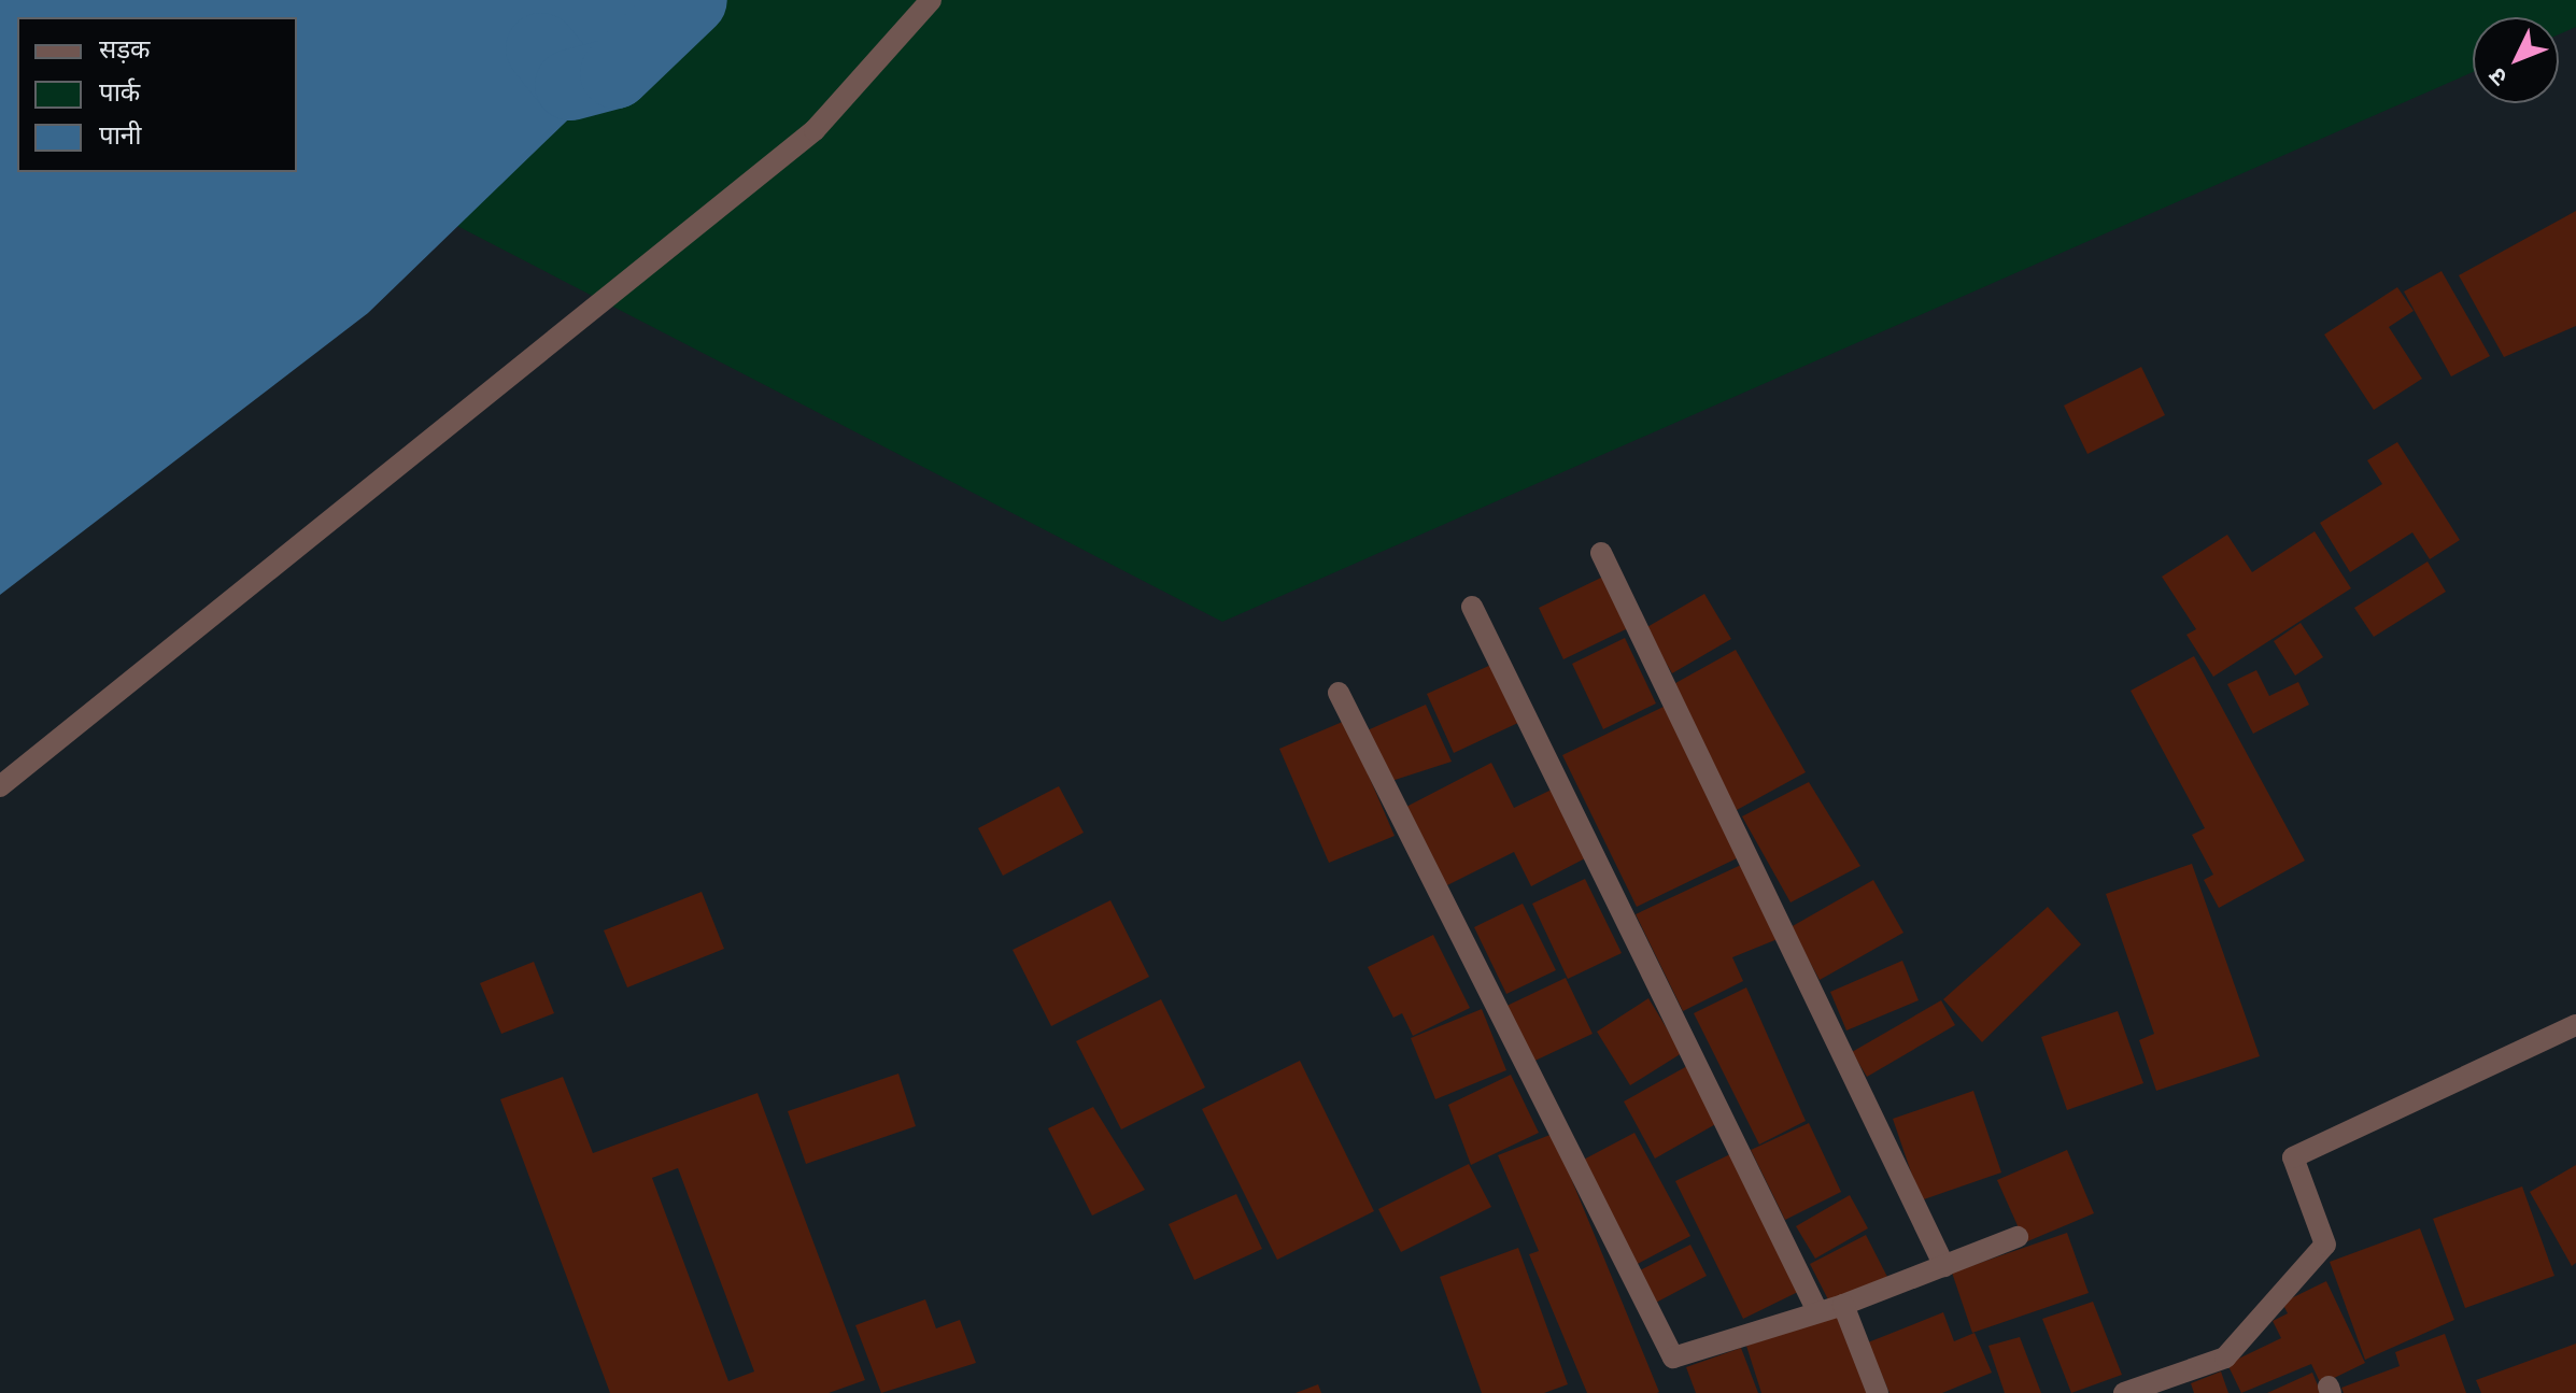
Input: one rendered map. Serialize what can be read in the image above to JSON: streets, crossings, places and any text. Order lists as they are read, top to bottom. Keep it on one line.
{"legend":["सड़क","पार्क","पानी"],"north":"bottom left"}
